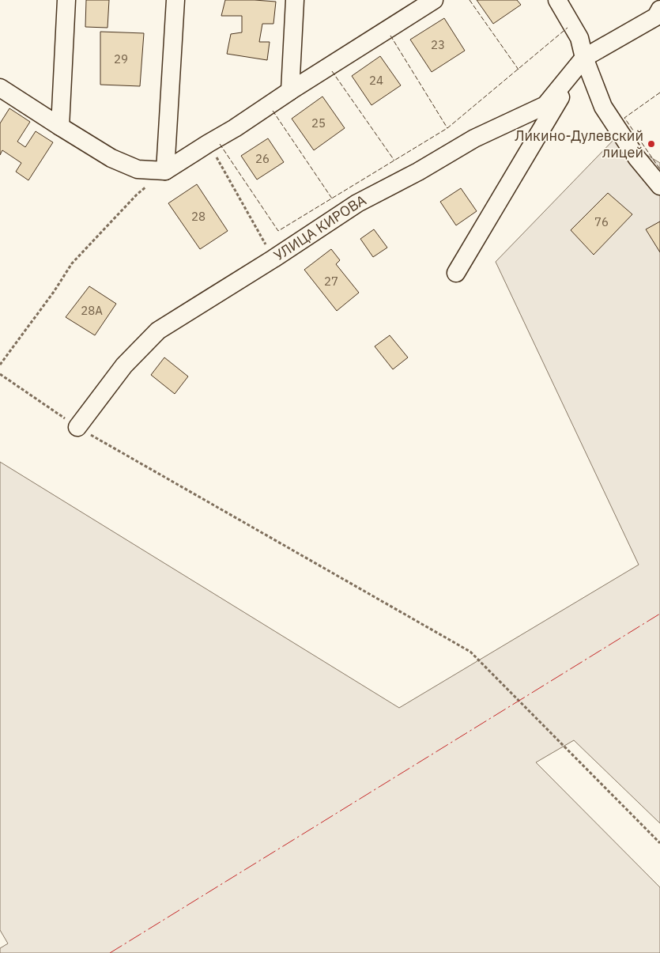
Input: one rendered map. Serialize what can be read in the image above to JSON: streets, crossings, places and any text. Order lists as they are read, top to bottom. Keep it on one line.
{"streets":{"street":["УЛИЦА КИРОВА"]},"places":["Ликино-Дулевский лицей"],"house_numbers":["23","29","24","25","26","28","76","27","28А"]}
